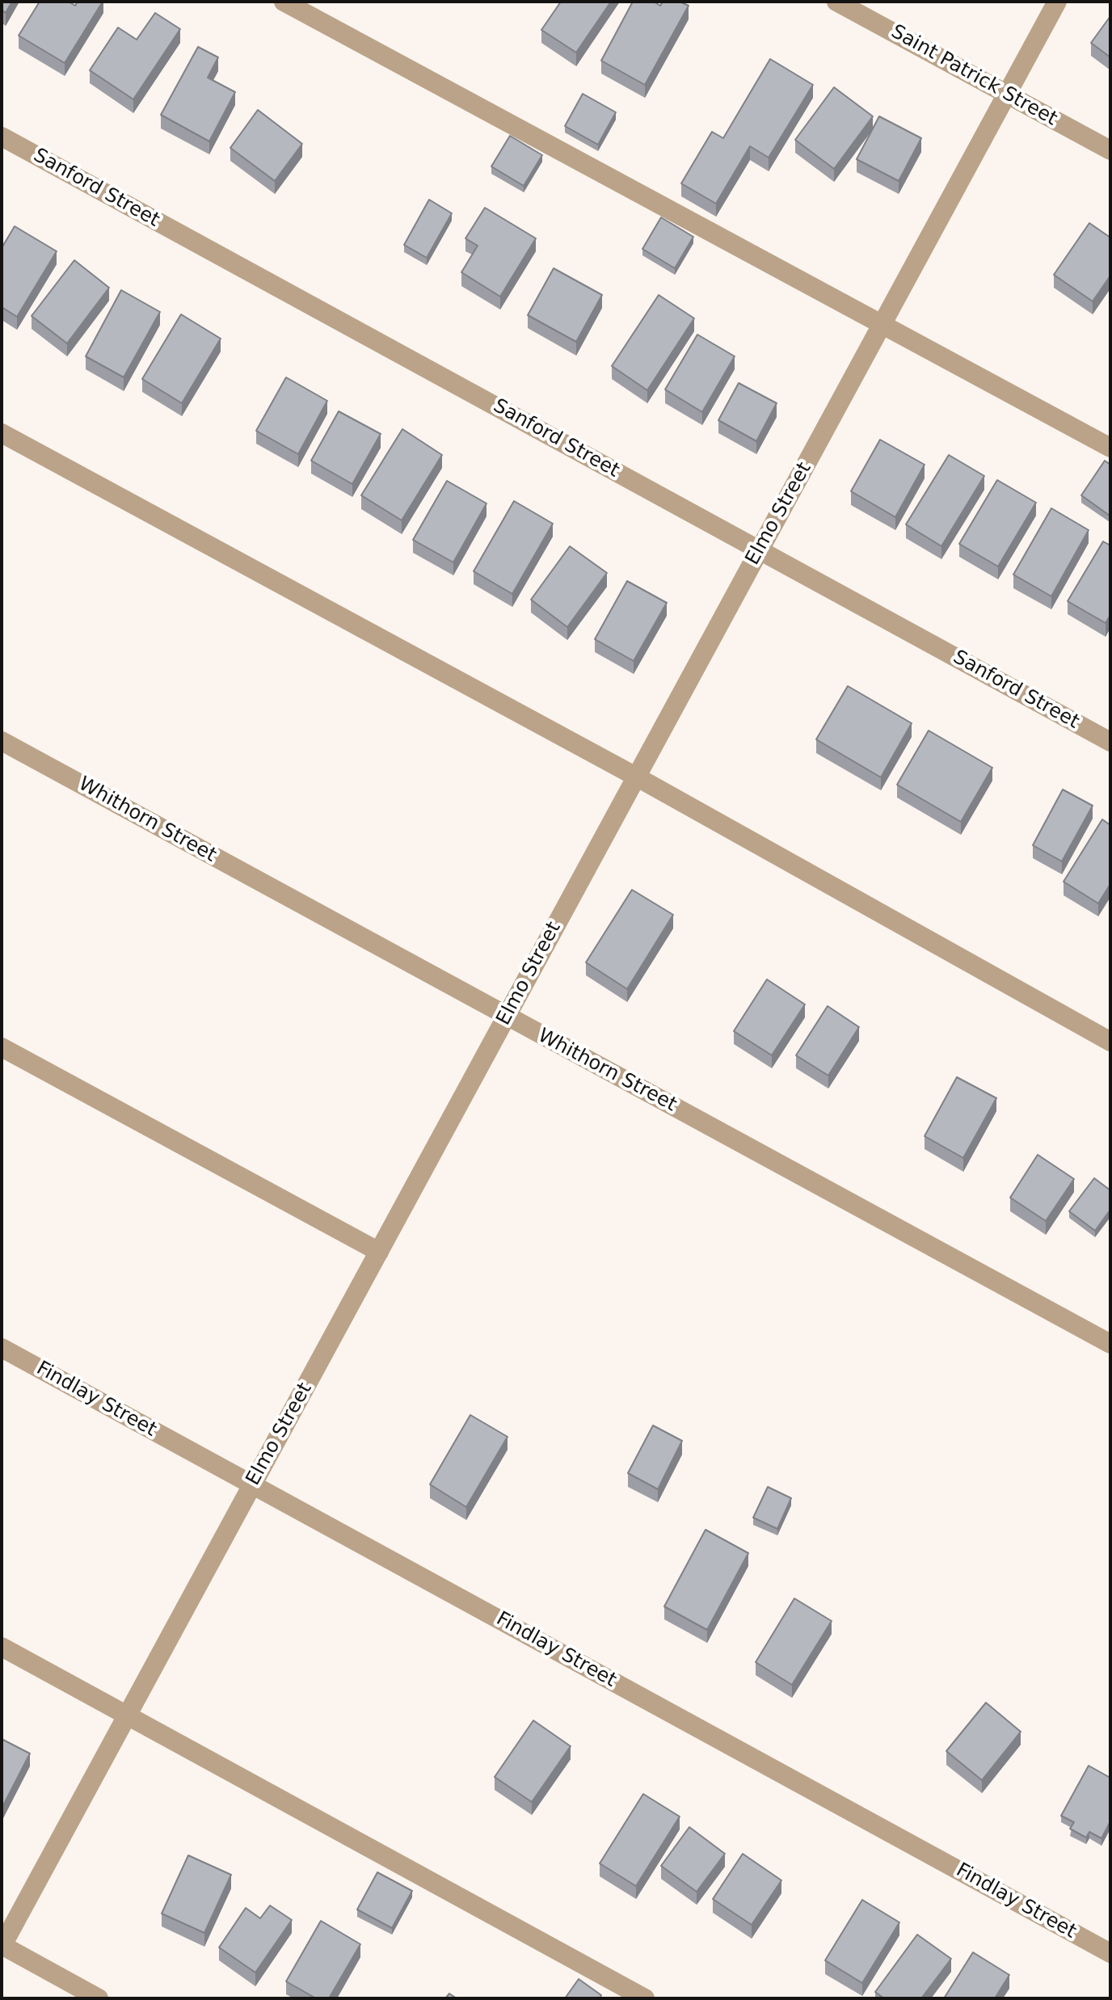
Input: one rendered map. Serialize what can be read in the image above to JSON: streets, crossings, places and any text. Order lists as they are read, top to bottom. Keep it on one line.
{"streets":{"street":["Saint Patrick Street","Sanford Street","Elmo Street","Whithorn Street","Findlay Street"]},"crossings":[["Saint Patrick Street","Elmo Street"],["Sanford Street","Elmo Street"],["Elmo Street","Whithorn Street"],["Elmo Street","Findlay Street"]]}
